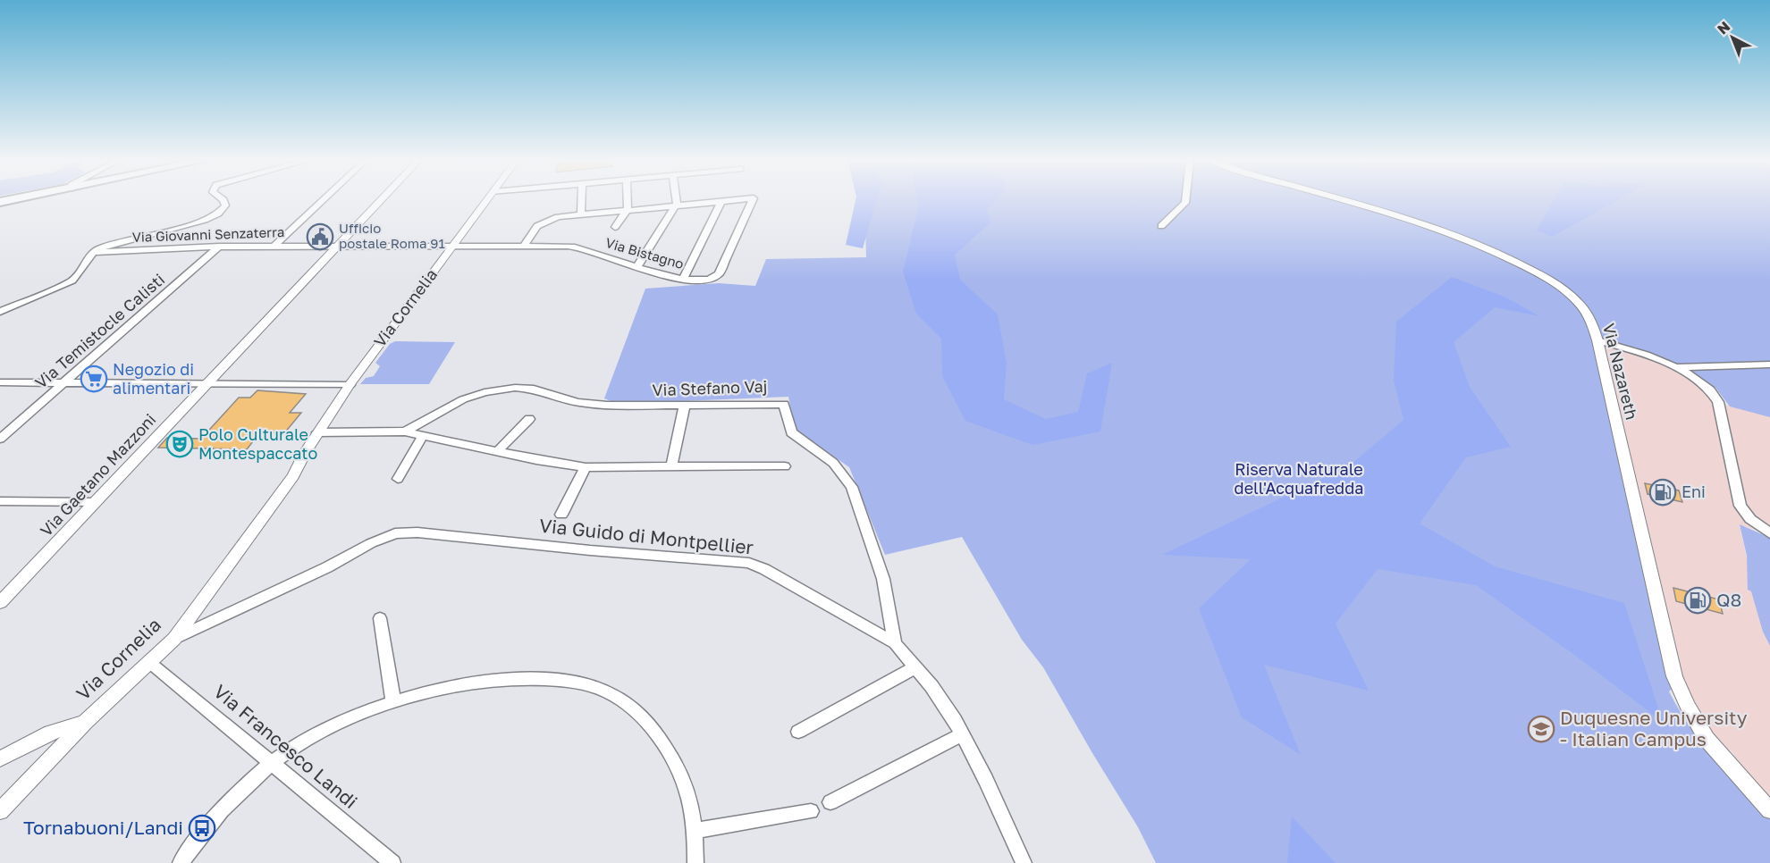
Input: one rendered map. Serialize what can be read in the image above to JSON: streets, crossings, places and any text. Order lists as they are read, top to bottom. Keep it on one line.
{"streets":{"street":["Via Giovanni Senzaterra","Via Bistagno","Via Cornelia","Via Temistocle Calisti","Via Nazareth","Via Stefano Vaj","Via Gaetano Mazzoni","Via Guido di Montpellier","Via Francesco Landi"]},"crossings":[["Via Giovanni Senzaterra","Via Bistagno"],["Via Giovanni Senzaterra","Via Cornelia"],["Via Giovanni Senzaterra","Via Temistocle Calisti"],["Via Giovanni Senzaterra","Via Gaetano Mazzoni"],["Via Bistagno","Via Cornelia"],["Via Cornelia","Via Guido di Montpellier"],["Via Cornelia","Via Francesco Landi"],["Via Stefano Vaj","Via Guido di Montpellier"]],"parks":["Riserva Naturale dell'Acquafredda"],"places":{"public building":["Ufficio postale Roma 91"],"supermarket":["Negozio di alimentari"],"theatre":["Polo Culturale Montespaccato"],"fuel station":["Eni","Q8"],"school or university":["Duquesne University - Italian Campus"],"bus stop":["Tornabuoni/Landi"]},"north":"top left"}
